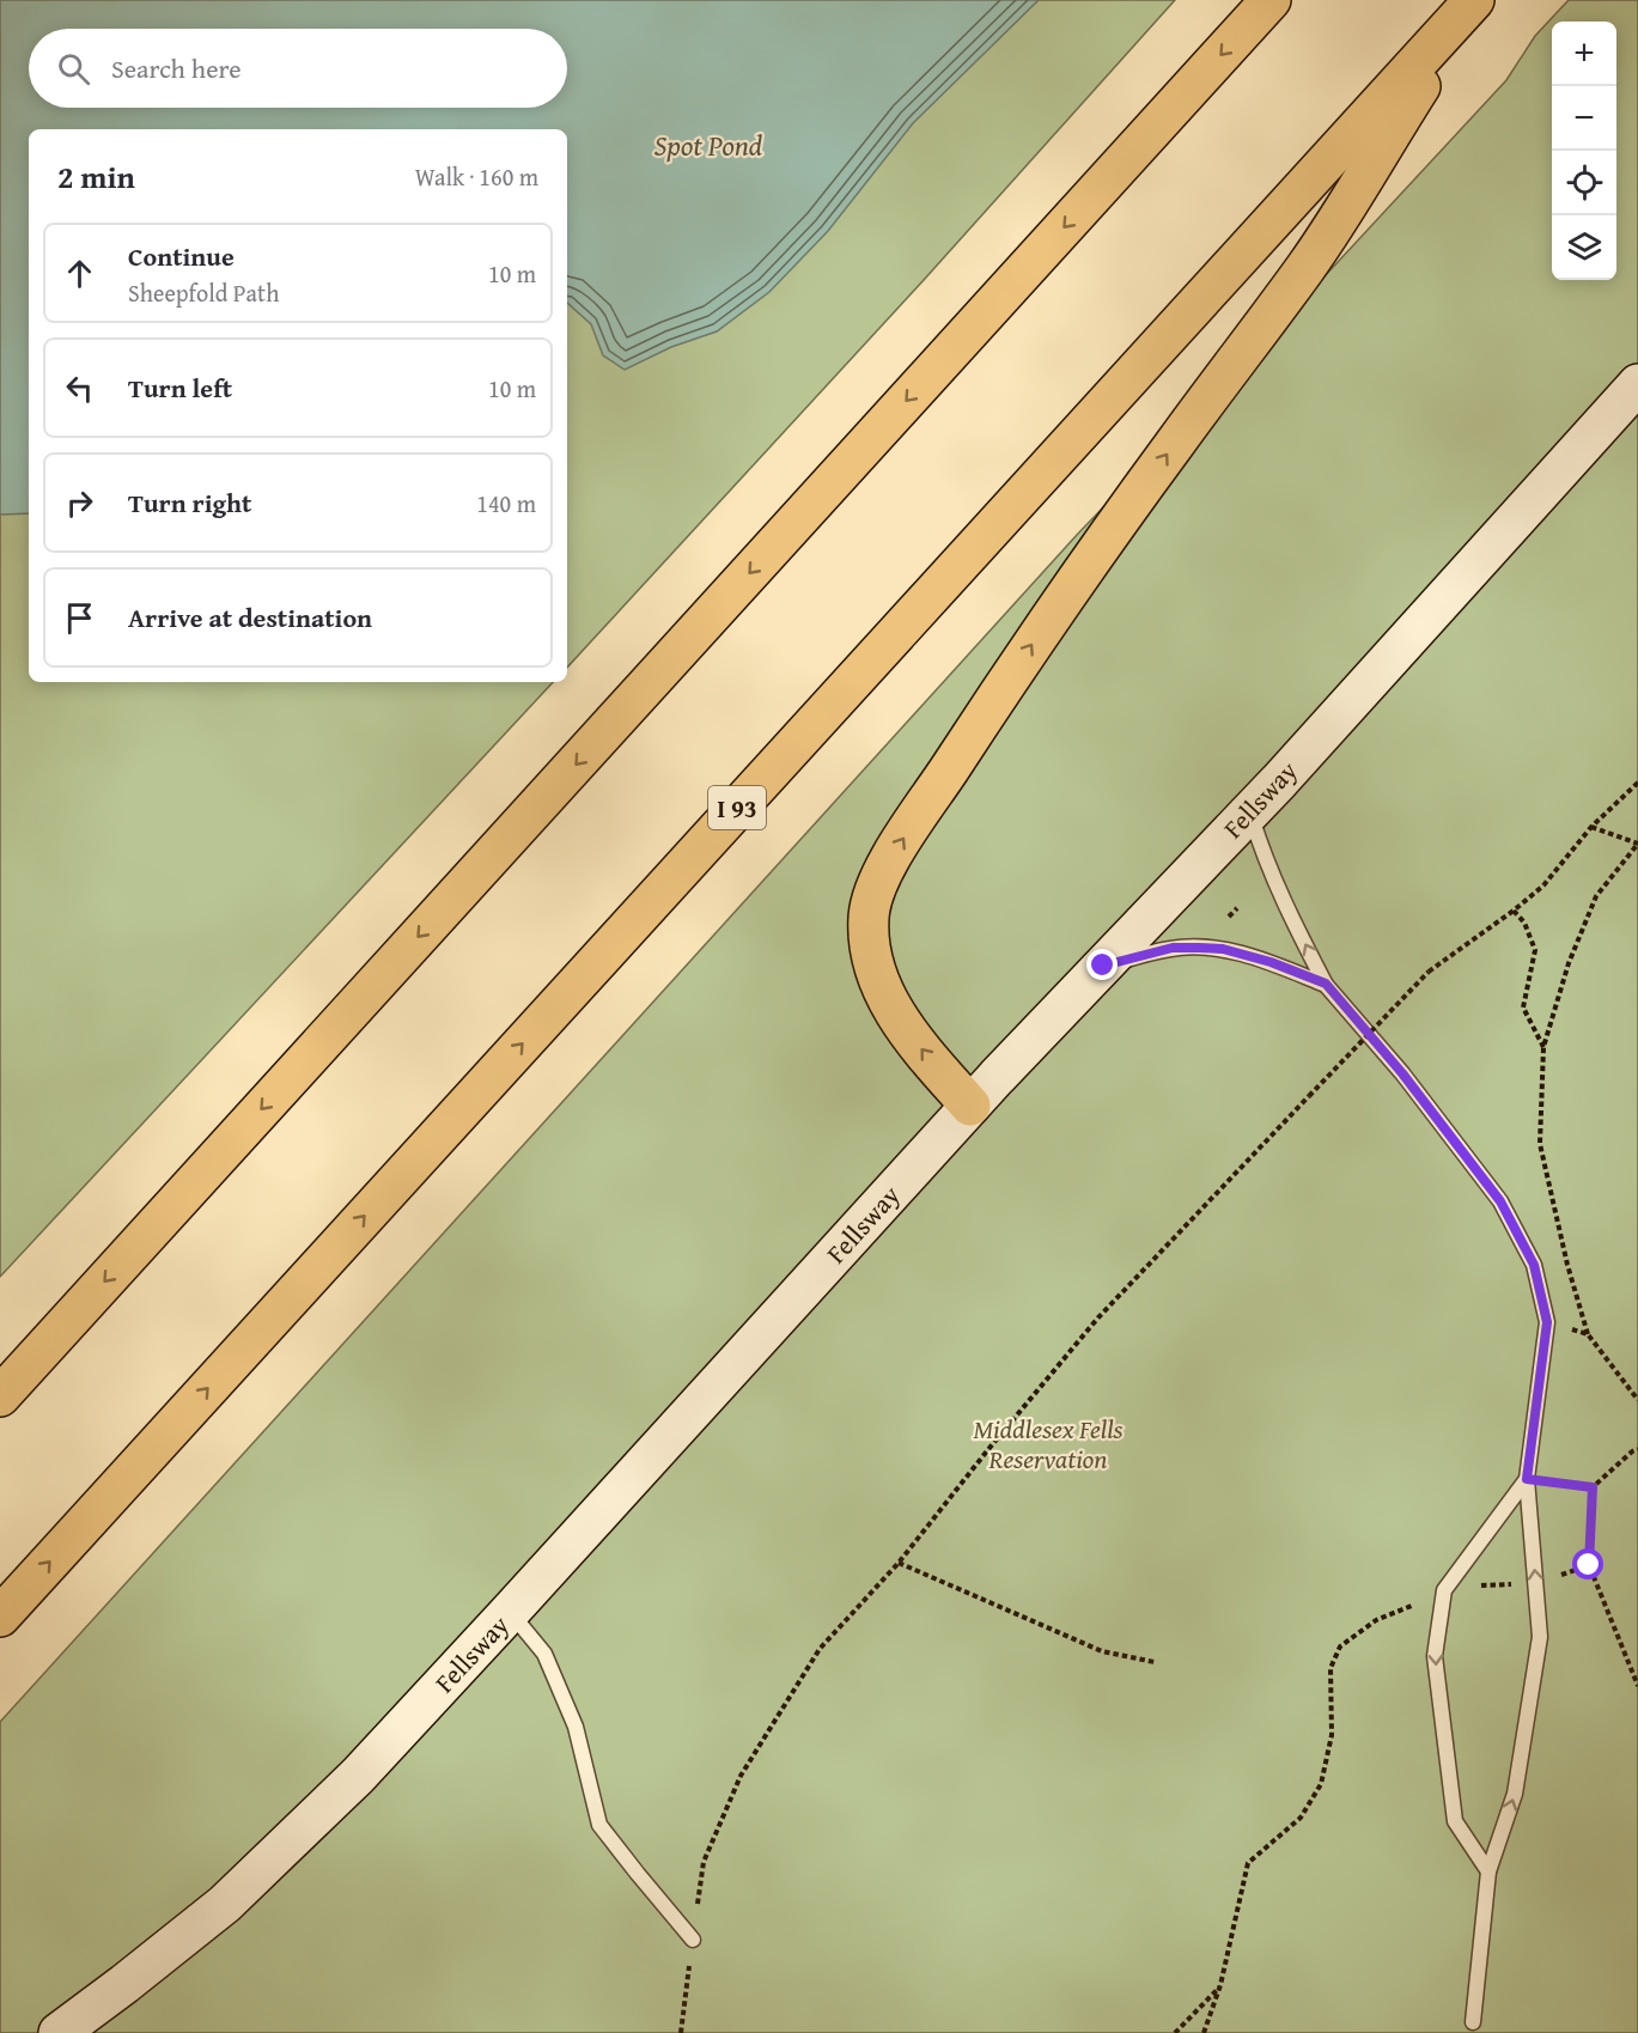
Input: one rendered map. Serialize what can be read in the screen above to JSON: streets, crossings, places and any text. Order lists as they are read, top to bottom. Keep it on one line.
{"streets":{"highway":["I 93"],"main road":["Fellsway"]},"water":["Spot Pond"],"parks":["Middlesex Fells Reservation"],"page":{"map_buttons":["+","−"],"search":"Search here","heading":["2 min","Walk · 160 m"],"list":[["Continue","Sheepfold Path","10 m"],["Turn left","10 m"],["Turn right","140 m"],"Arrive at destination"]}}
